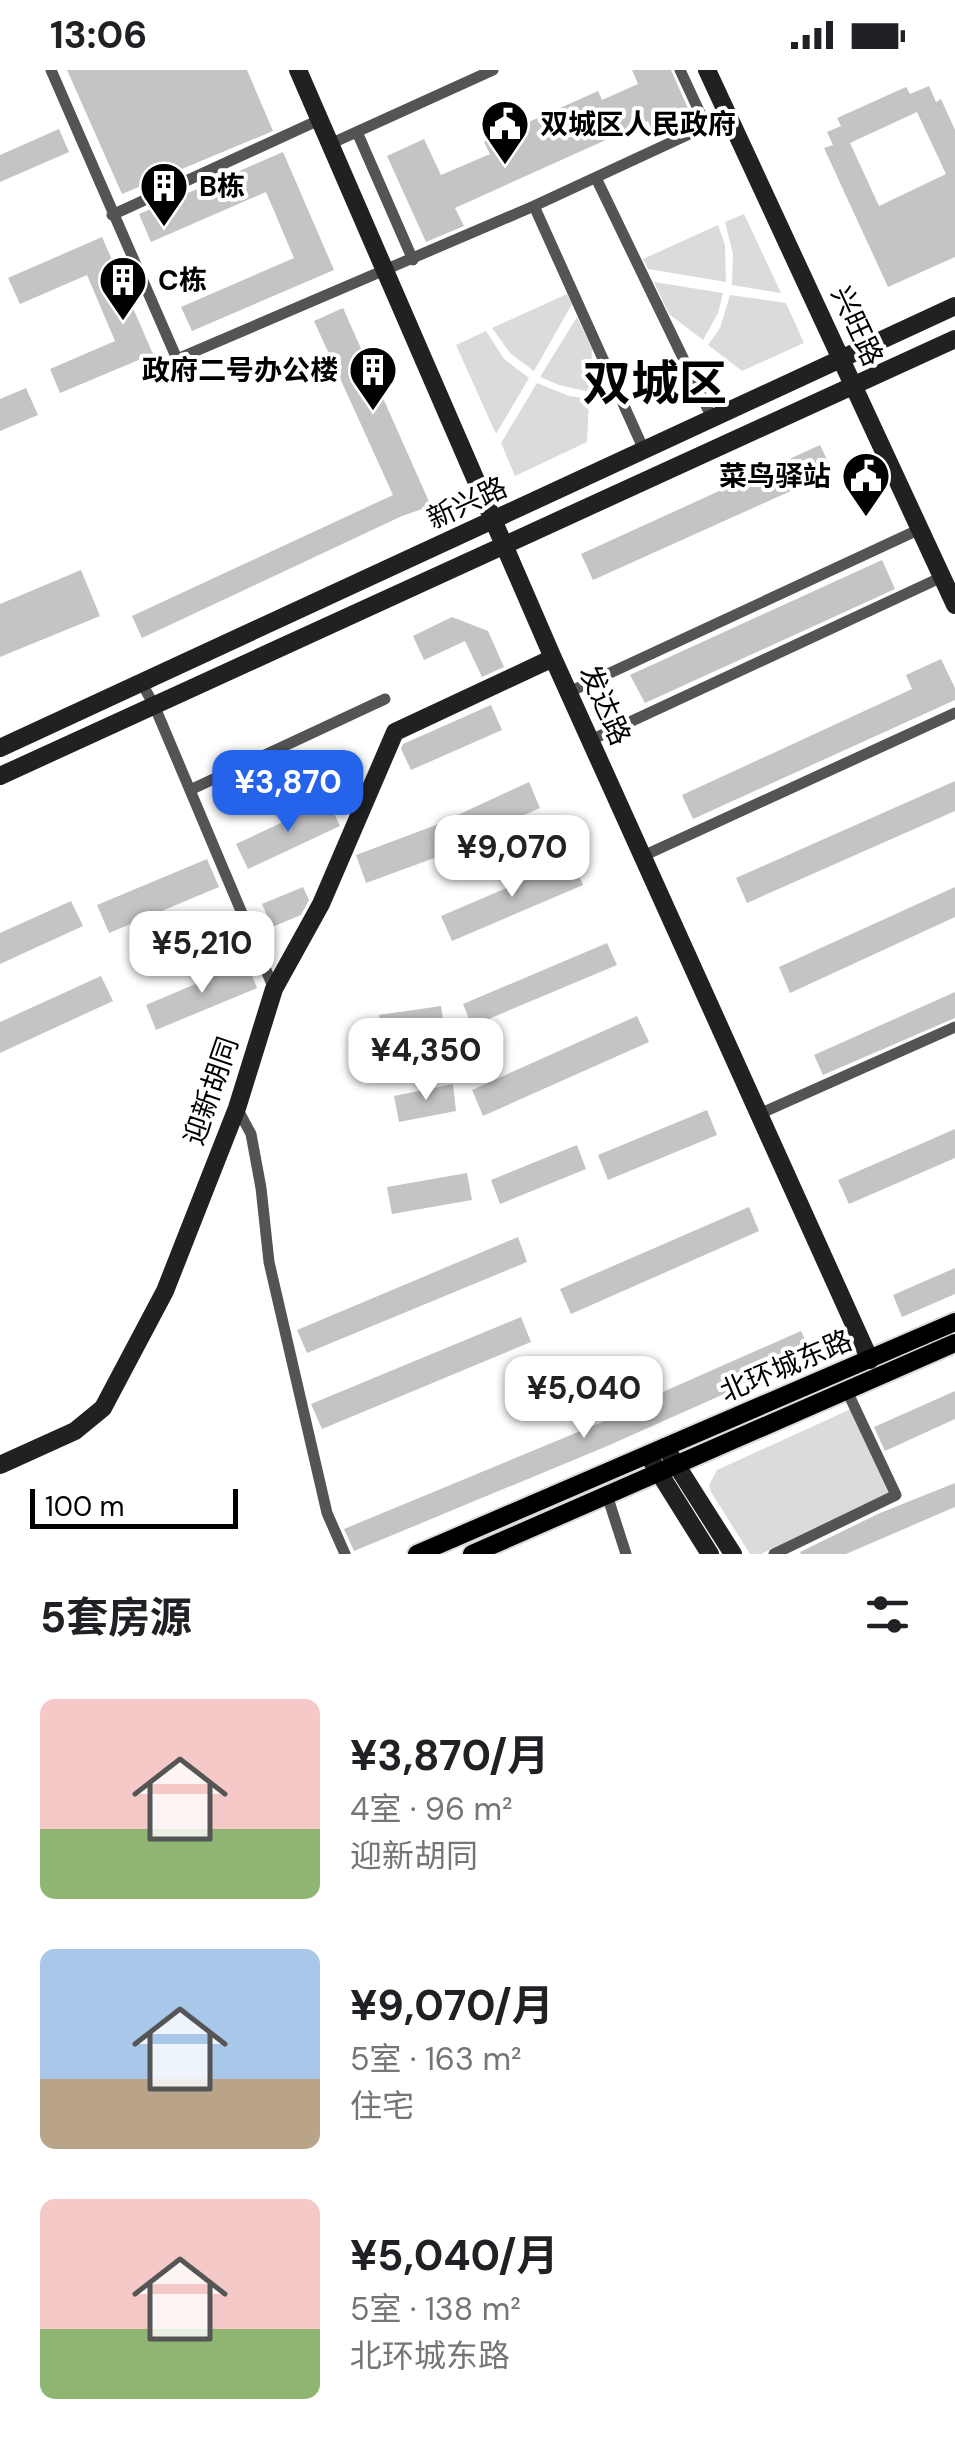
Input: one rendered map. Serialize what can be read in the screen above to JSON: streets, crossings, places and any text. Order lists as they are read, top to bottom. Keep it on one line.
{"streets":{"main road":["北环城东路"],"street":["兴旺路","新兴路","发达路","迎新胡同"]},"crossings":[["兴旺路","新兴路"],["新兴路","发达路"],["发达路","迎新胡同"],["发达路","北环城东路"]],"districts":["双城区"],"places":{"public building":["双城区人民政府","菜鸟驿站"],"building":["B栋","C栋","政府二号办公楼"]},"scale_bar":"100 m","page":{"status":"13:06","price":["¥3,870","¥9,070","¥5,210","¥4,350","¥5,040"],"scale":"100 m","heading":"5套房源","list":[{"name":"¥3,870/月","note":"4室 · 96 m² · 迎新胡同"},{"name":"¥9,070/月","note":"5室 · 163 m² · 住宅"},{"name":"¥5,040/月","note":"5室 · 138 m² · 北环城东路"}]}}
